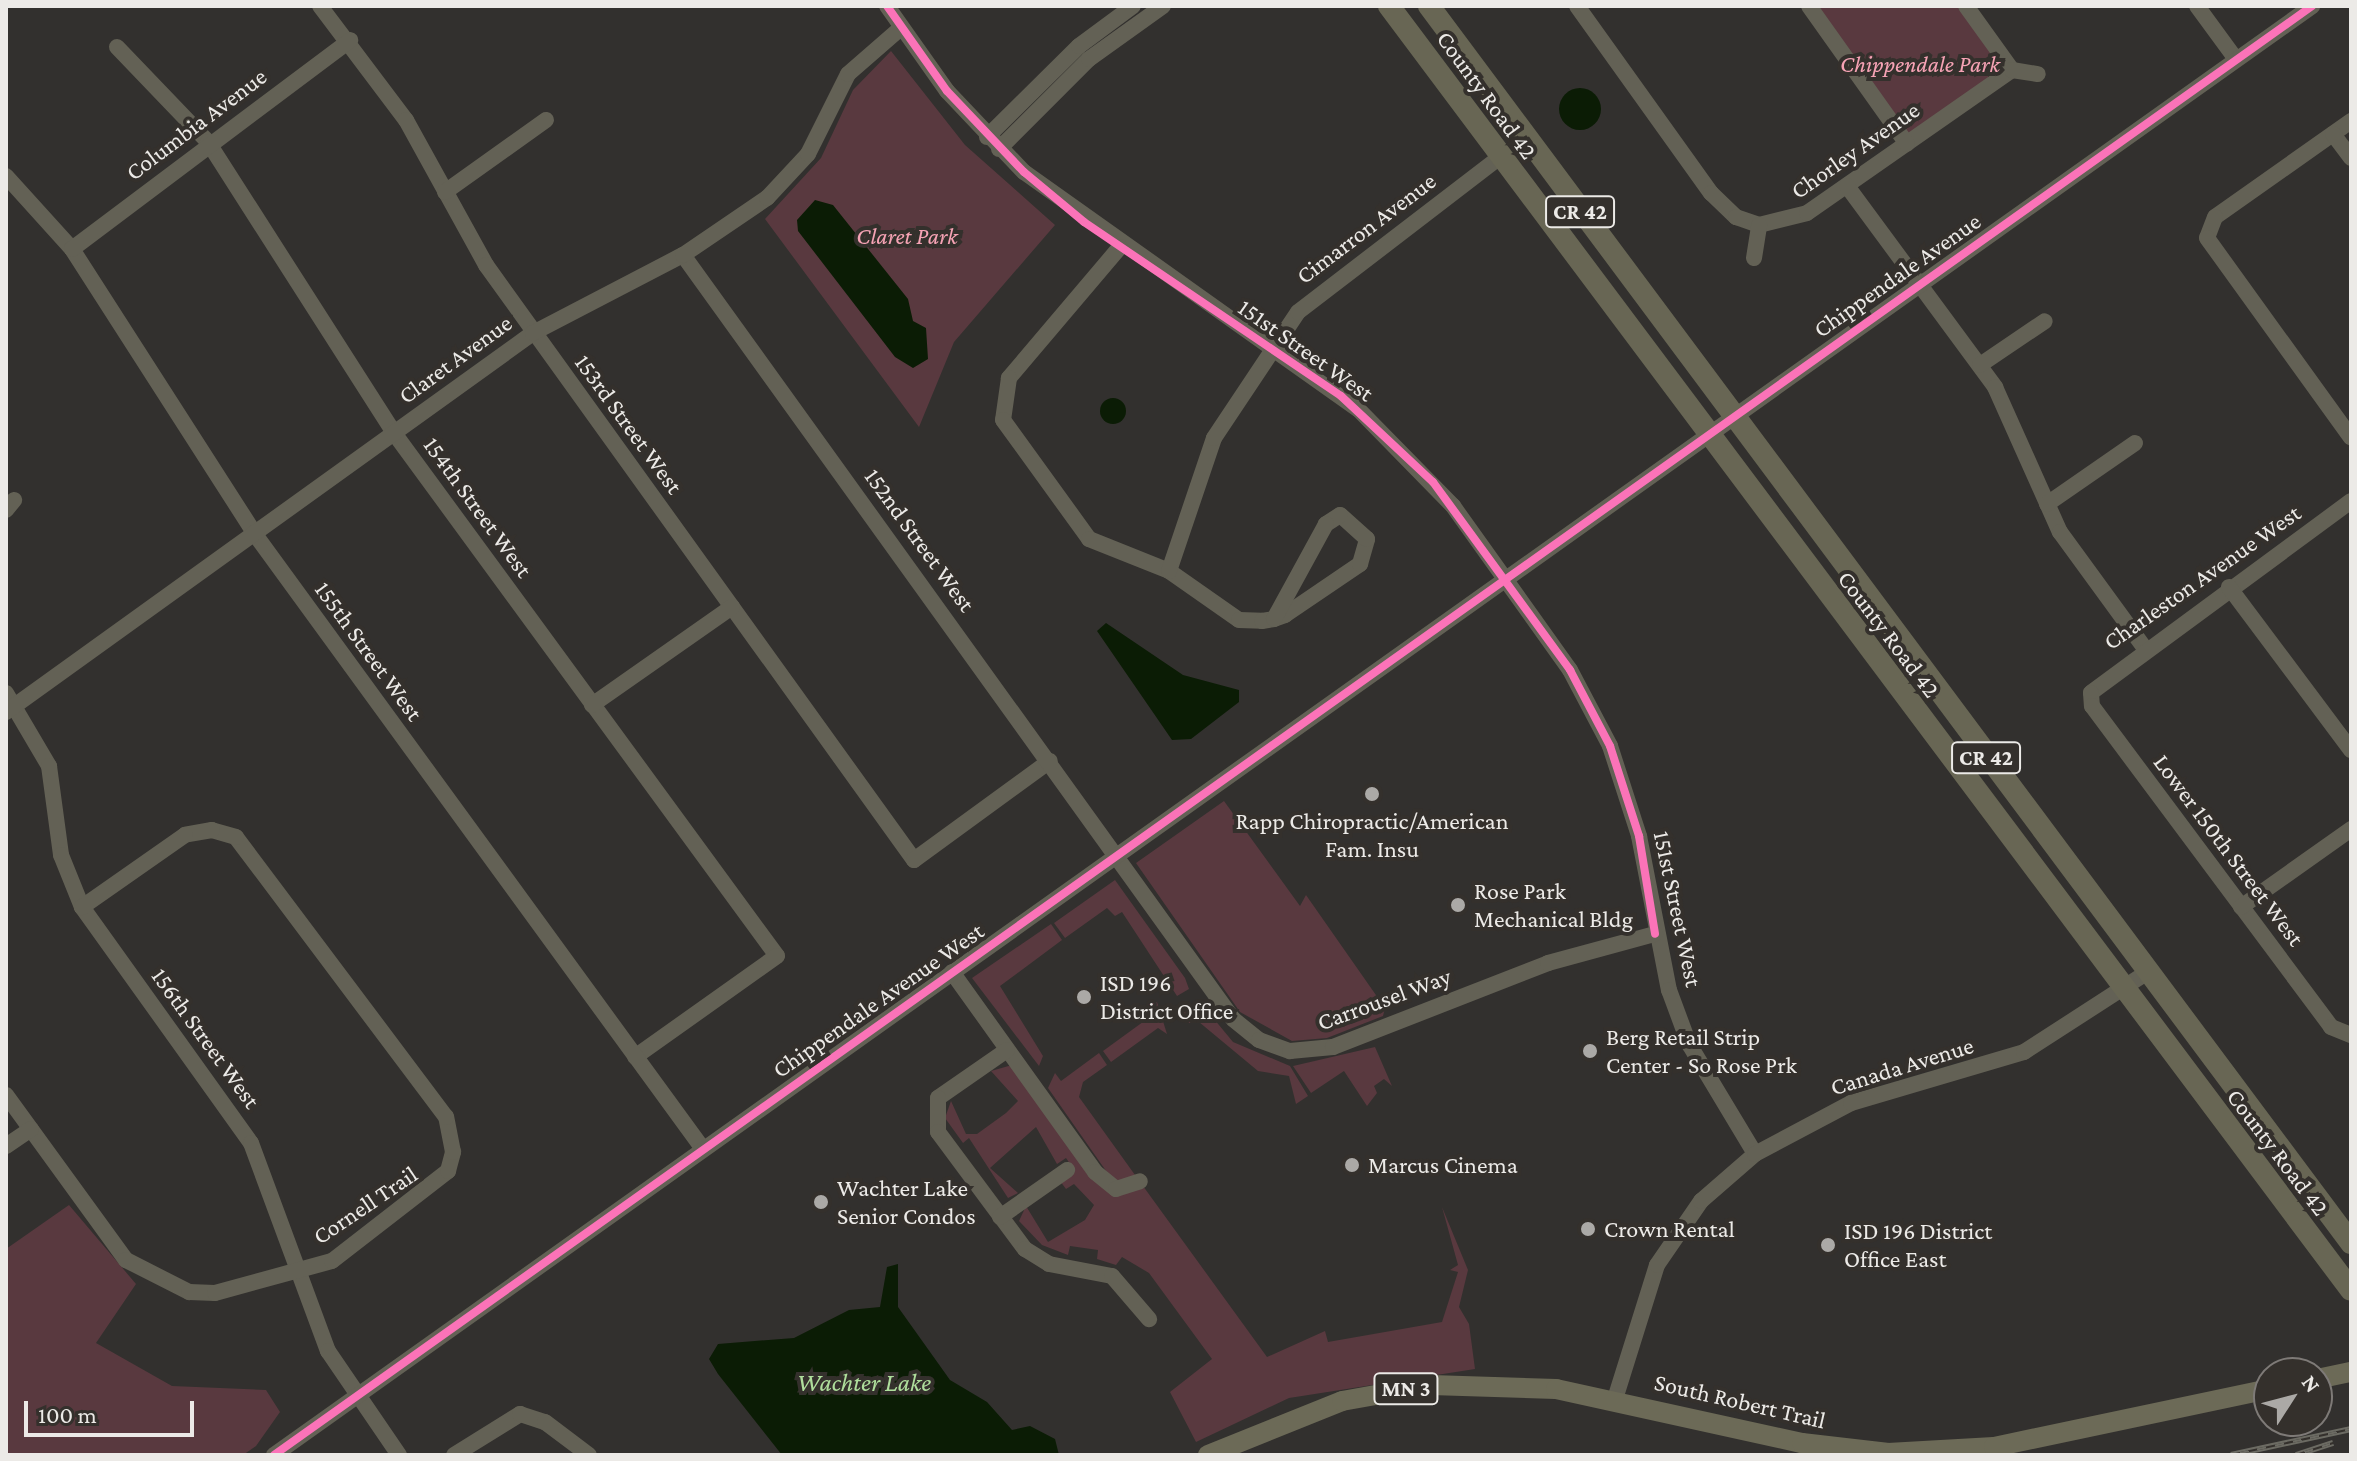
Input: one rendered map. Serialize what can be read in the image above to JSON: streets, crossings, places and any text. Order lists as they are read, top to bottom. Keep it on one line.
{"streets":{"highway":["County Road 42","CR 42"],"main road":["MN 3","South Robert Trail"],"street":["Columbia Avenue","Chorley Avenue","Cimarron Avenue","Chippendale Avenue","151st Street West","Claret Avenue","153rd Street West","154th Street West","152nd Street West","Charleston Avenue West","155th Street West","Lower 150th Street West","Carrousel Way","Chippendale Avenue West","156th Street West","Canada Avenue","Cornell Trail"]},"crossings":[["County Road 42","Cimarron Avenue"],["County Road 42","Chippendale Avenue"],["County Road 42","Canada Avenue"],["Columbia Avenue","153rd Street West"],["Columbia Avenue","154th Street West"],["Columbia Avenue","155th Street West"],["Cimarron Avenue","151st Street West"],["Chippendale Avenue","151st Street West"],["Chippendale Avenue","Chippendale Avenue West"],["151st Street West","Claret Avenue"],["151st Street West","Carrousel Way"],["151st Street West","Chippendale Avenue West"],["151st Street West","Canada Avenue"],["Claret Avenue","153rd Street West"],["Claret Avenue","154th Street West"],["Claret Avenue","152nd Street West"],["Claret Avenue","155th Street West"],["Claret Avenue","156th Street West"],["153rd Street West","152nd Street West"],["154th Street West","155th Street West"],["152nd Street West","Carrousel Way"],["152nd Street West","Chippendale Avenue West"],["Charleston Avenue West","Lower 150th Street West"],["155th Street West","Chippendale Avenue West"],["Carrousel Way","Chippendale Avenue West"],["Chippendale Avenue West","156th Street West"],["156th Street West","Cornell Trail"],["Canada Avenue","South Robert Trail"]],"water":["Wachter Lake"],"parks":["Chippendale Park","Claret Park"],"places":["Rapp Chiropractic/American Fam. Insu","Rose Park Mechanical Bldg","ISD 196 District Office","Berg Retail Strip Center - So Rose Prk","Marcus Cinema","Wachter Lake Senior Condos","Crown Rental","ISD 196 District Office East"],"scale_bar":"100 m","north":"top right"}
